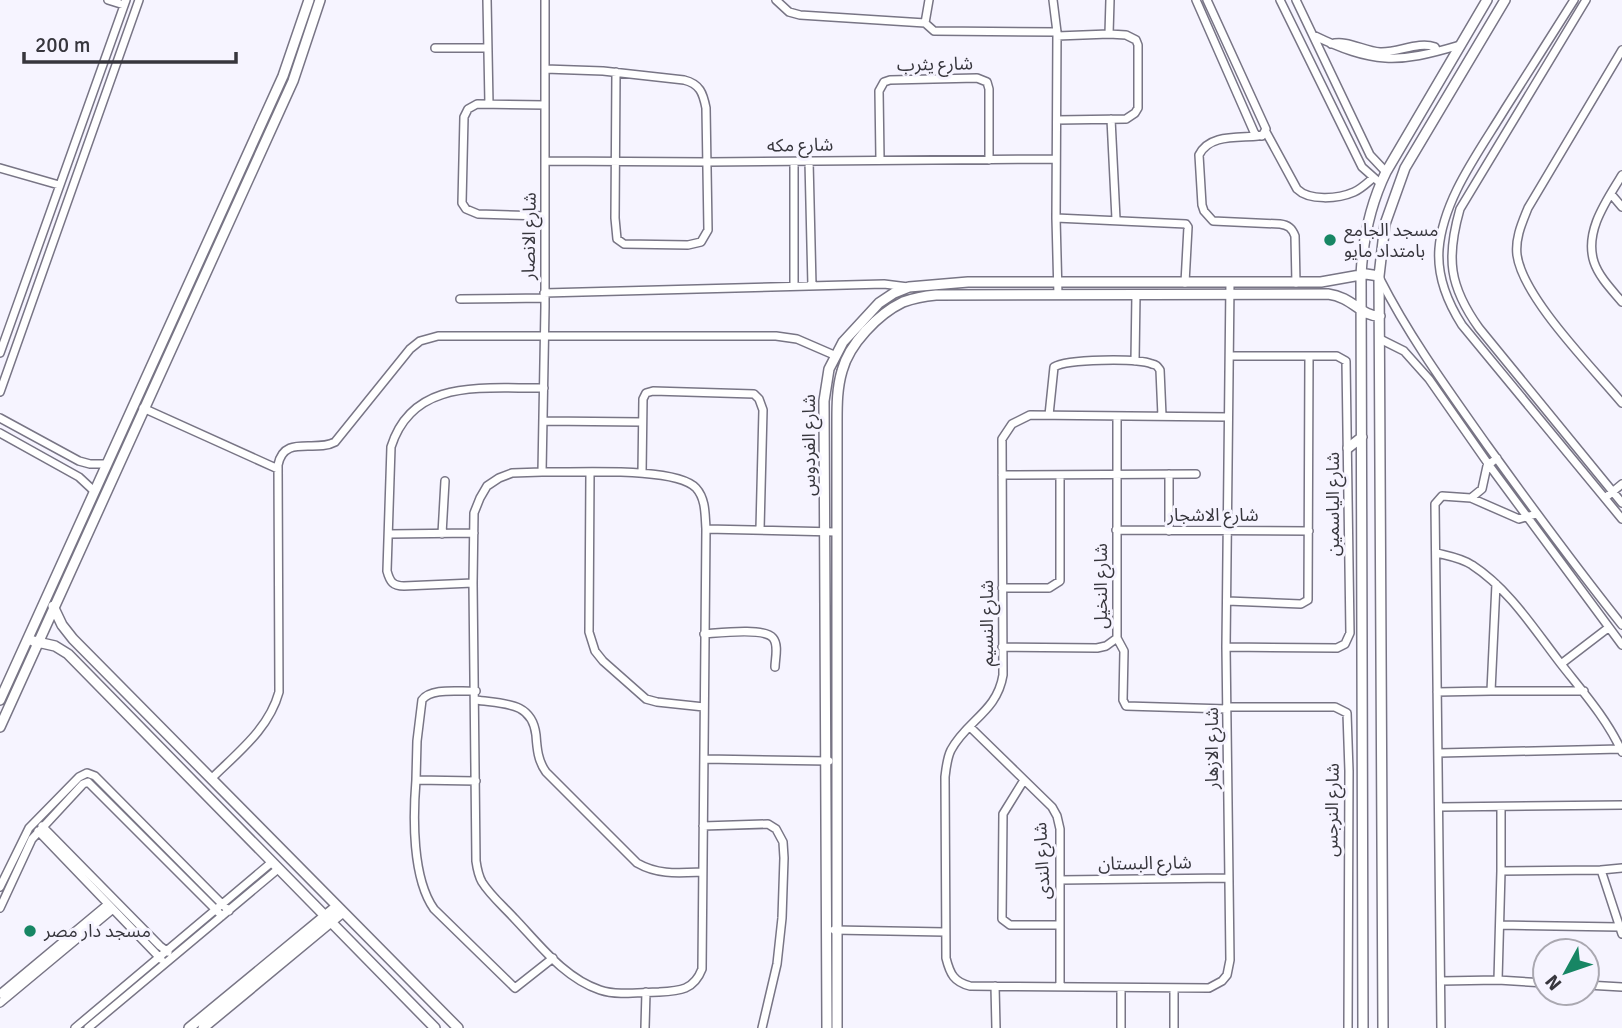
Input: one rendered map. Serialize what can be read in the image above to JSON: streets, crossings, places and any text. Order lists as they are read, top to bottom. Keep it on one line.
{"streets":{"street":["شارع يثرب","شارع مكه","شارع الانصار","شارع الفردوس","شارع الياسمين","شارع الاشجار","شارع النخيل","شارع النسيم","شارع الازهار","شارع النرجس","شارع الندى","شارع البستان"]},"crossings":[["شارع يثرب","شارع مكه"],["شارع مكه","شارع الانصار"],["شارع الفردوس","شارع الازهار"],["شارع الياسمين","شارع الازهار"],["شارع الاشجار","شارع النخيل"],["شارع الاشجار","شارع الازهار"],["شارع النخيل","شارع النسيم"],["شارع النسيم","شارع الازهار"],["شارع النسيم","شارع الندى"],["شارع الازهار","شارع النرجس"],["شارع الازهار","شارع الندى"],["شارع الازهار","شارع البستان"],["شارع الندى","شارع البستان"]],"places":["مسجد الجامع بامتداد مايو","مسجد دار مصر"],"scale_bar":"200 m","north":"bottom left"}
